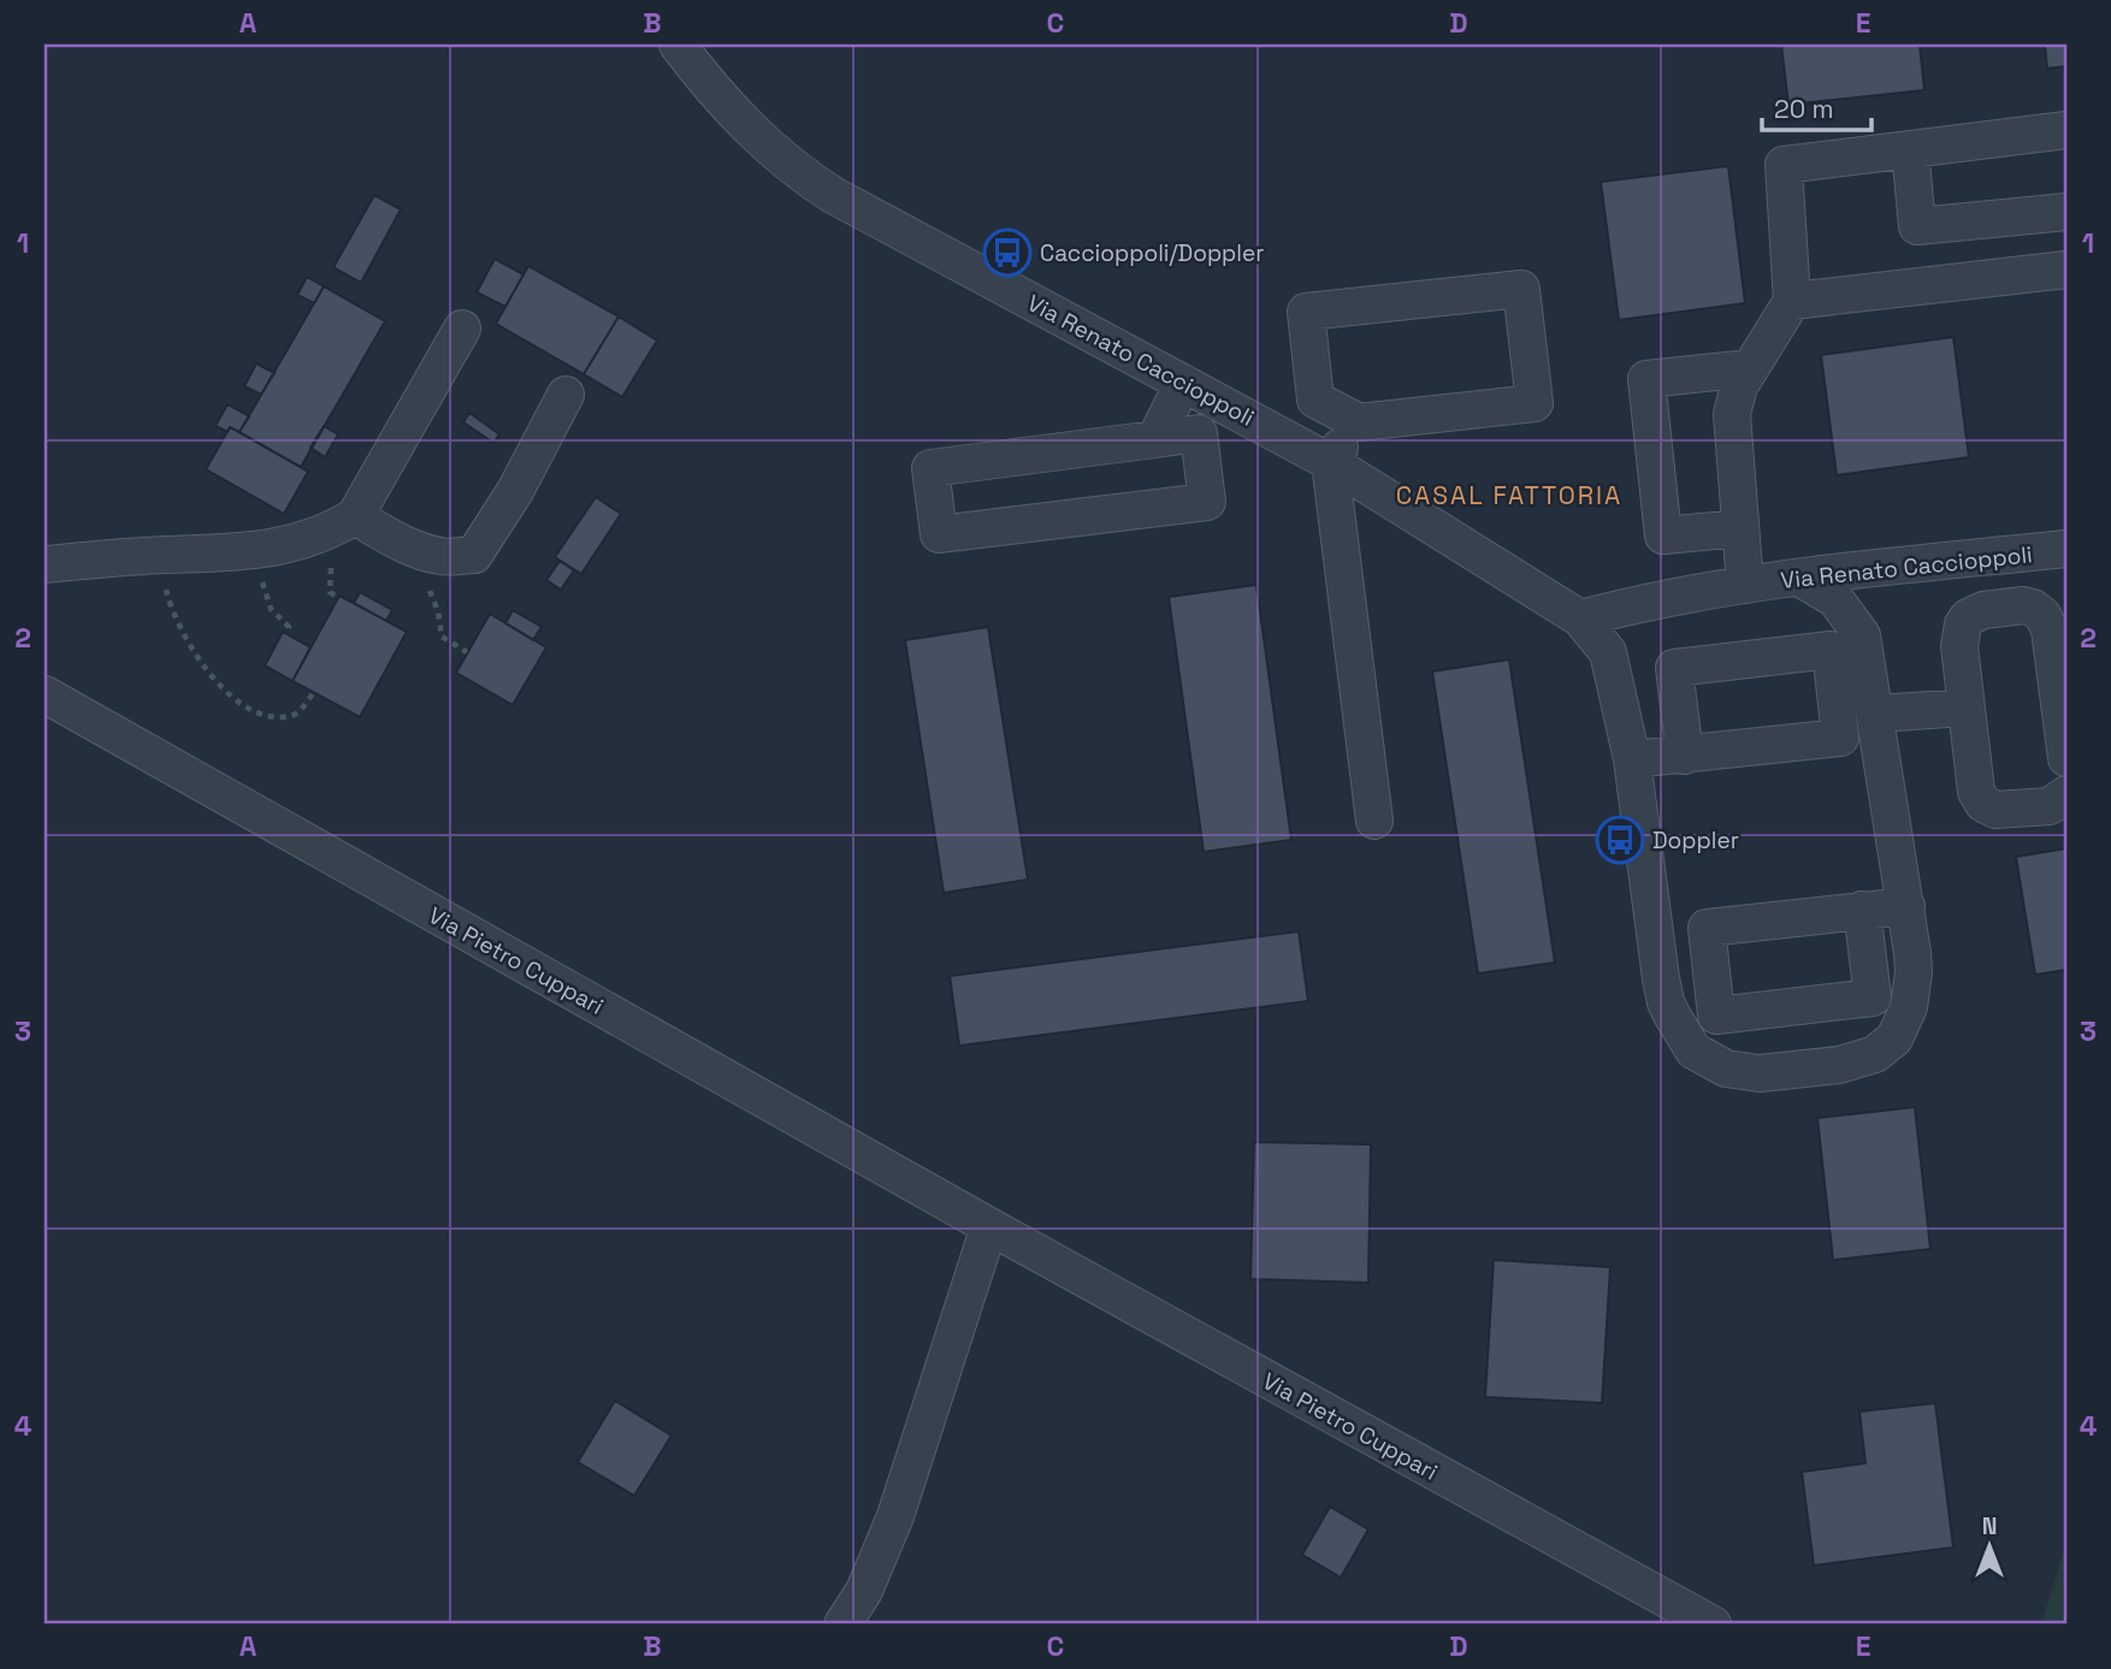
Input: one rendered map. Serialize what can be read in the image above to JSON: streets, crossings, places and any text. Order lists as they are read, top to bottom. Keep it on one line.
{"streets":{"street":["Via Renato Caccioppoli","Via Pietro Cuppari"]},"districts":["CASAL FATTORIA"],"places":{"bus stop":["Caccioppoli/Doppler","Doppler"]},"scale_bar":"20 m","north":"top","grid":{"columns":["A","B","C","D","E"],"rows":["1","2","3","4"]}}
